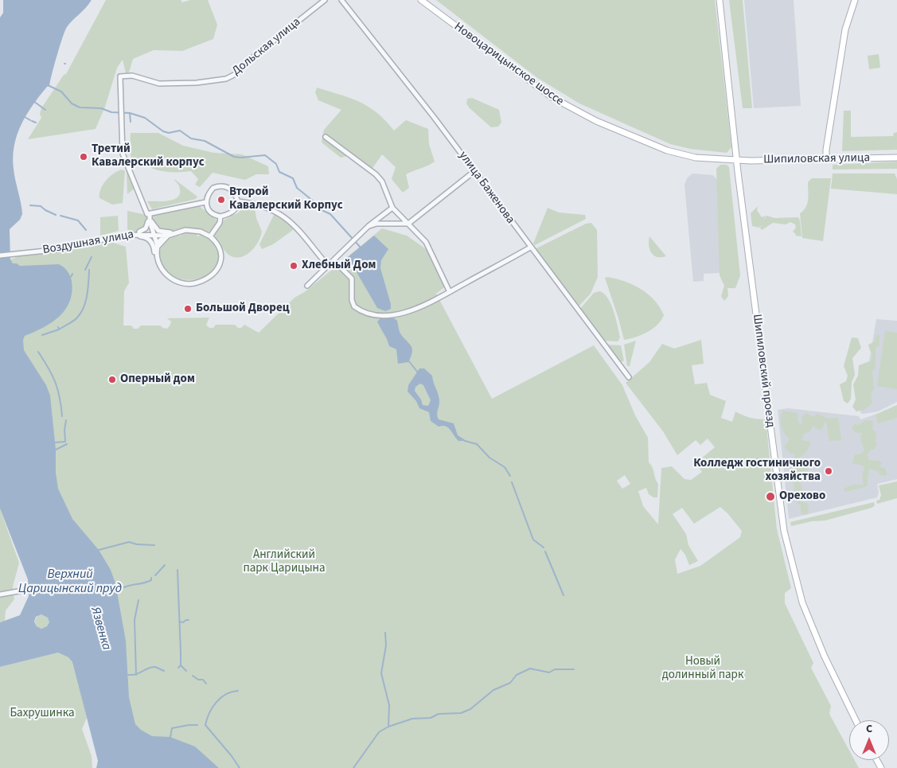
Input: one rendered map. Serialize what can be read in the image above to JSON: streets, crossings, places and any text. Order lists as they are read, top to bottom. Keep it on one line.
{"streets":{"main road":["Новоцарицынское шоссе","Шипиловская улица","Шипиловский проезд"],"street":["Дольская улица","улица Баженова","Воздушная улица"]},"crossings":[["Новоцарицынское шоссе","Шипиловская улица"],["Новоцарицынское шоссе","Шипиловский проезд"],["Шипиловская улица","Шипиловский проезд"]],"water":["Верхний Царицынский пруд","Язвенка"],"parks":["Английский парк Царицына","Новый долинный парк","Бахрушинка"],"places":["Третий Кавалерский корпус","Второй Кавалерский Корпус","Хлебный Дом","Большой Дворец","Оперный дом","Колледж гостиничного хозяйcтва","Орехово"],"north":"top"}
